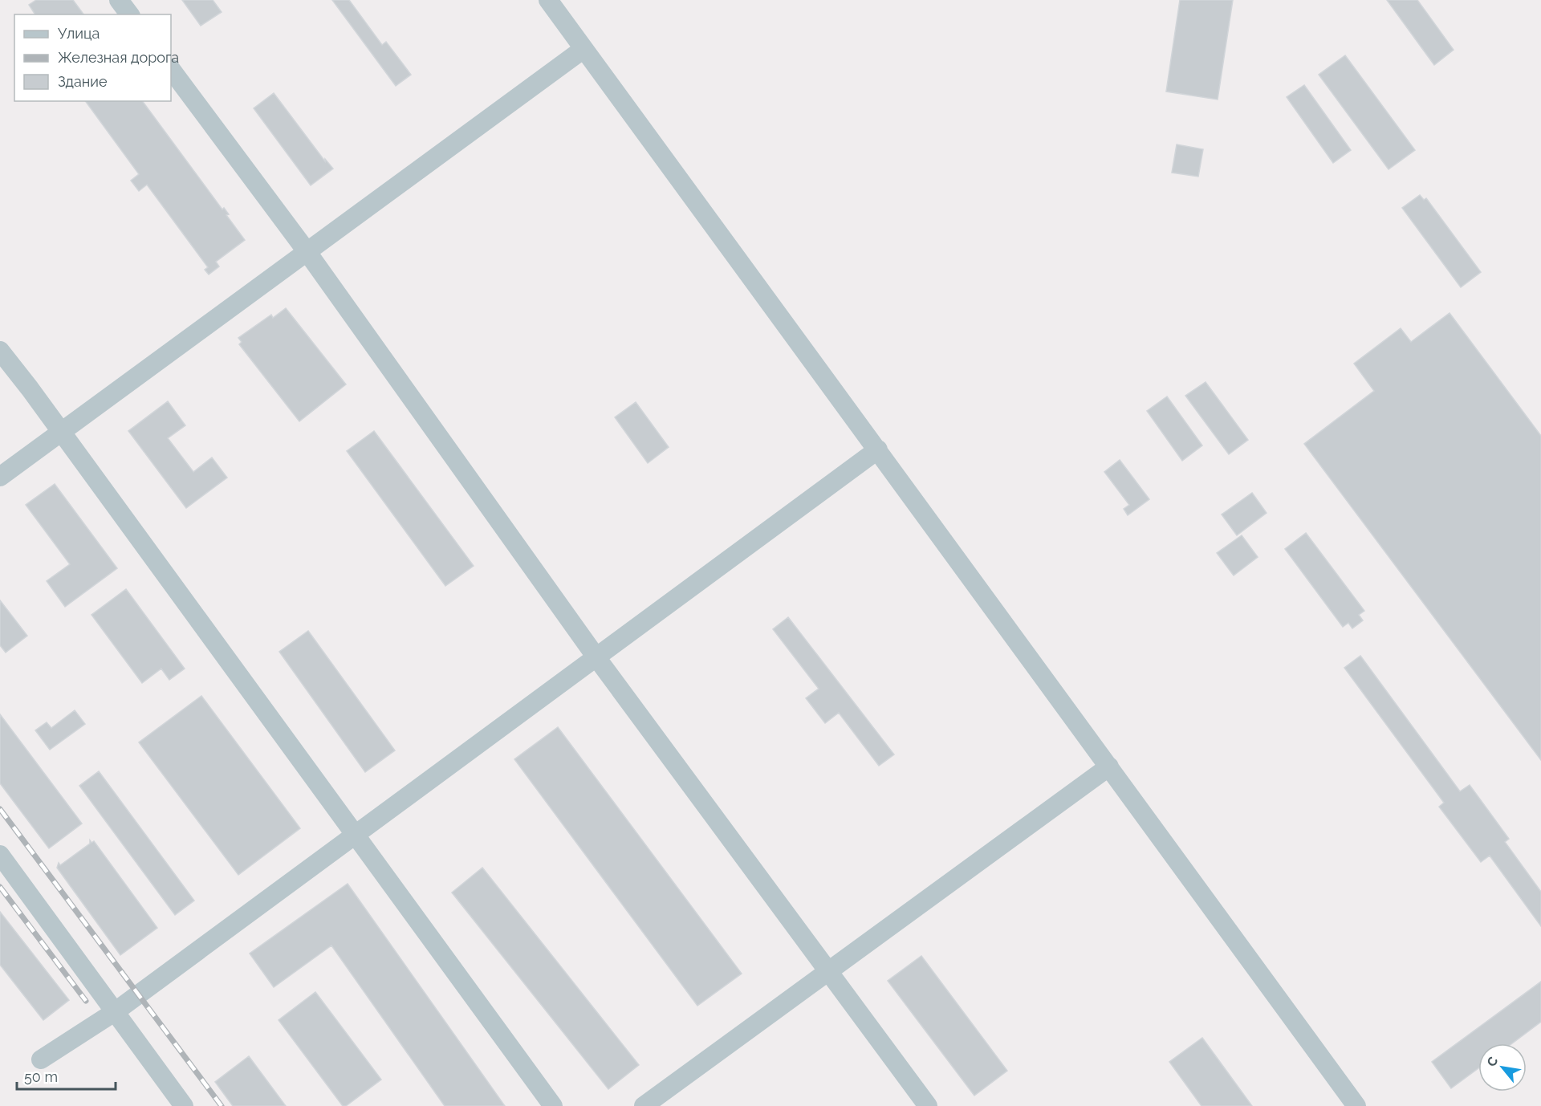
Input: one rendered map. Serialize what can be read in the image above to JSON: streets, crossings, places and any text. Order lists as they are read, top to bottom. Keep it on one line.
{"legend":["Улица","Железная дорога","Здание"],"scale_bar":"50 m","north":"top left"}
